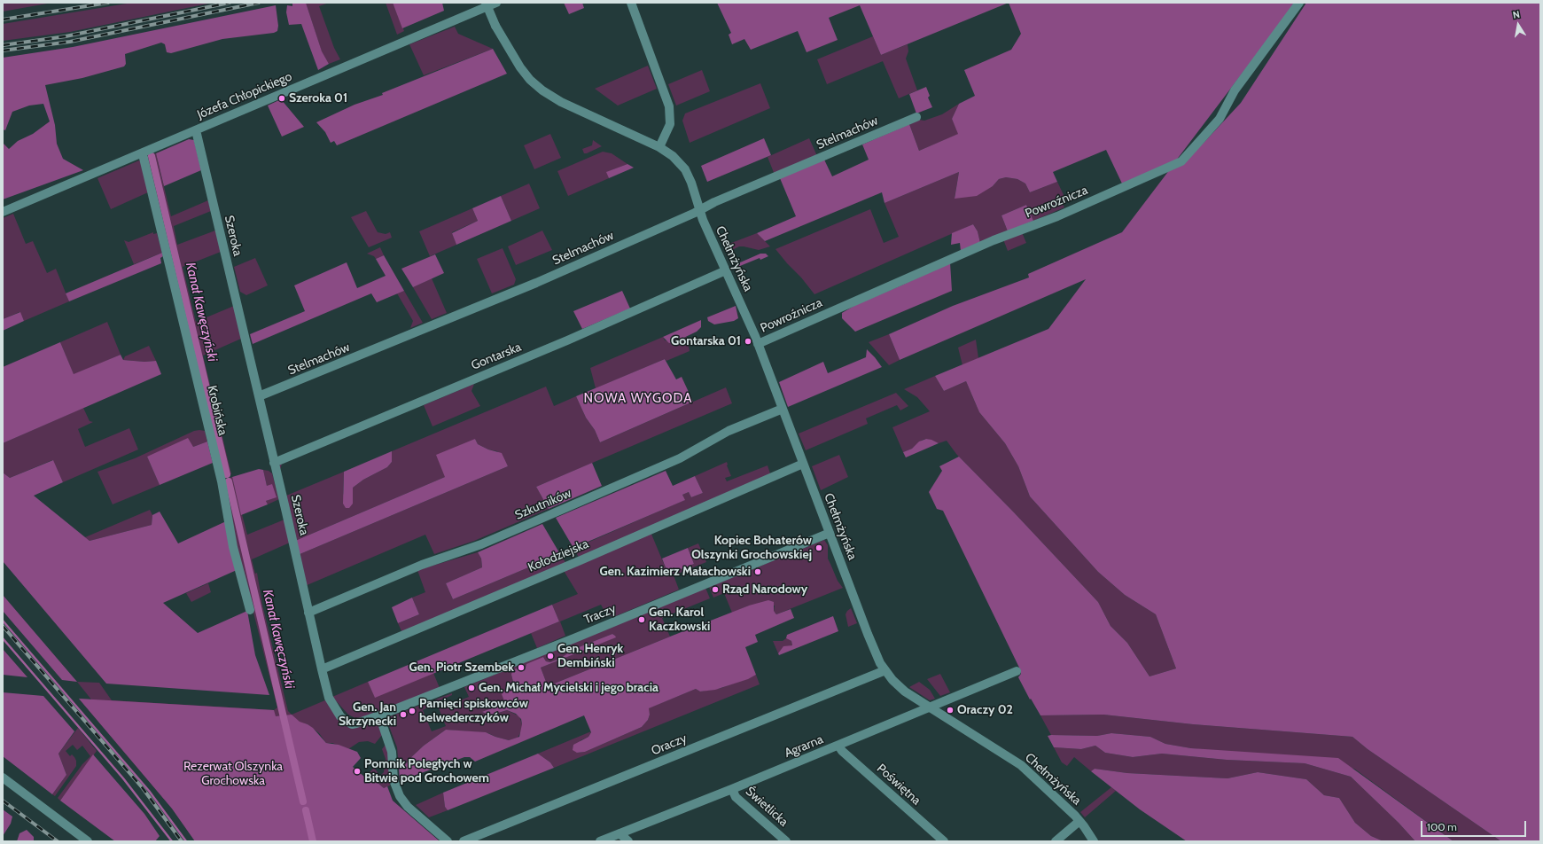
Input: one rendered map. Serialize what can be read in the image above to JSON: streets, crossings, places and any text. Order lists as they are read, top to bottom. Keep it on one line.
{"streets":{"street":["Józefa Chłopickiego","Stelmachów","Powroźnicza","Szeroka","Chełmżyńska","Gontarska","Krobińska","Szkutników","Kołodziejska","Traczy","Oraczy","Agrarna","Poświętna","Świetlicka"]},"crossings":[["Józefa Chłopickiego","Szeroka"],["Józefa Chłopickiego","Krobińska"],["Stelmachów","Szeroka"],["Stelmachów","Chełmżyńska"],["Powroźnicza","Chełmżyńska"],["Szeroka","Gontarska"],["Szeroka","Szkutników"],["Szeroka","Kołodziejska"],["Szeroka","Traczy"],["Chełmżyńska","Gontarska"],["Chełmżyńska","Szkutników"],["Chełmżyńska","Kołodziejska"],["Chełmżyńska","Traczy"],["Chełmżyńska","Oraczy"],["Chełmżyńska","Agrarna"],["Agrarna","Poświętna"],["Agrarna","Świetlicka"]],"districts":["NOWA WYGODA"],"water":["Kanał Kawęczyński"],"parks":["Rezerwat Olszynka Grochowska"],"places":["Szeroka 01","Gontarska 01","Kopiec Bohaterów Olszynki Grochowskiej","Gen. Kazimierz Małachowski","Rząd Narodowy","Gen. Karol Kaczkowski","Gen. Henryk Dembiński","Gen. Piotr Szembek","Gen. Michał Mycielski i jego bracia","Oraczy 02","Pamięci spiskowców belwederczyków","Gen. Jan Skrzynecki","Pomnik Poległych w Bitwie pod Grochowem"],"scale_bar":"100 m","north":"top"}
